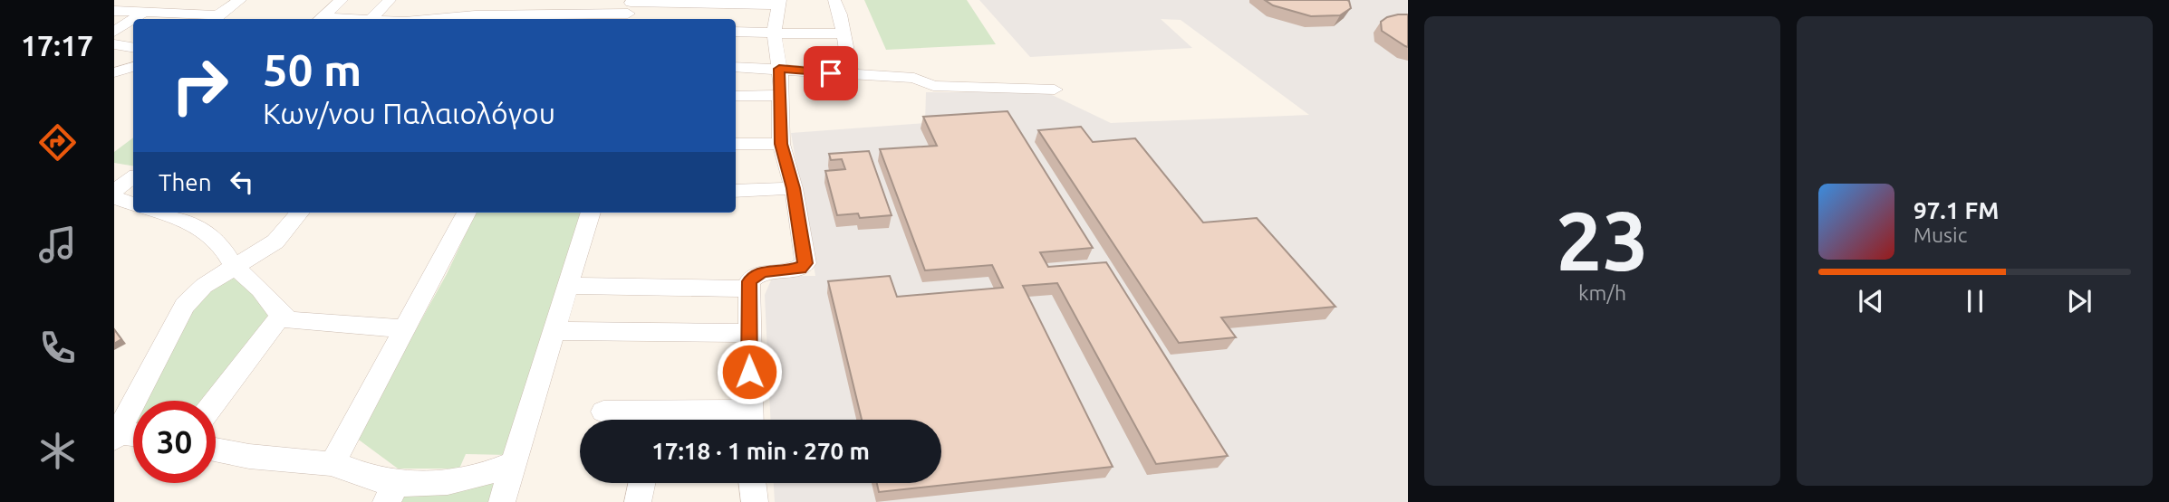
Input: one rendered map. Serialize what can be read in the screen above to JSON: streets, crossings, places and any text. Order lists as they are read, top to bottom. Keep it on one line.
{"page":{"tabs":"17:17","tile":["23","km/h"],"turn":["50 m","Κων/νου Παλαιολόγου"],"then":"Then","song":["97.1 FM","Music"],"limit":"30","trip":"17:18 · 1 min · 270 m"}}
